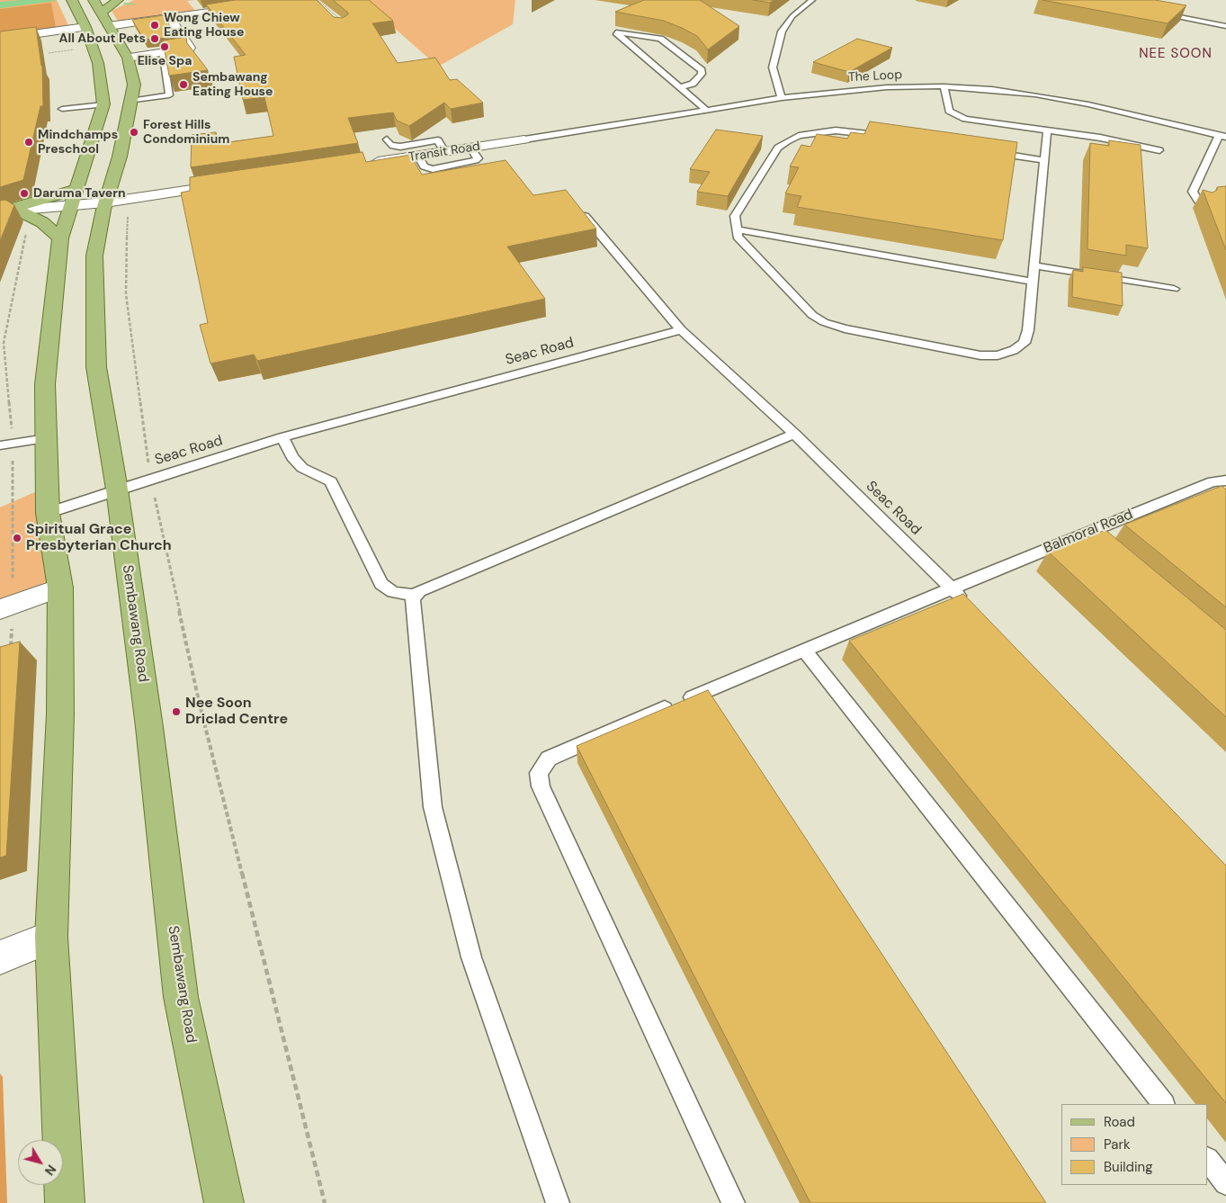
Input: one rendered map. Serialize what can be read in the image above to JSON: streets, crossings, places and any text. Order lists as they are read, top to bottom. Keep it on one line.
{"streets":{"main road":["Sembawang Road"],"street":["Transit Road"],"lane":["The Loop","Seac Road","Balmoral Road"]},"crossings":[["The Loop","Transit Road"],["Seac Road","Balmoral Road"],["Seac Road","Sembawang Road"]],"districts":["NEE SOON"],"places":["Wong Chiew Eating House","All About Pets","Elise Spa","Sembawang Eating House","Forest Hills Condominium","Mindchamps Preschool","Daruma Tavern","Spiritual Grace Presbyterian Church","Nee Soon Driclad Centre"],"legend":["Road","Park","Building"],"north":"bottom right"}
